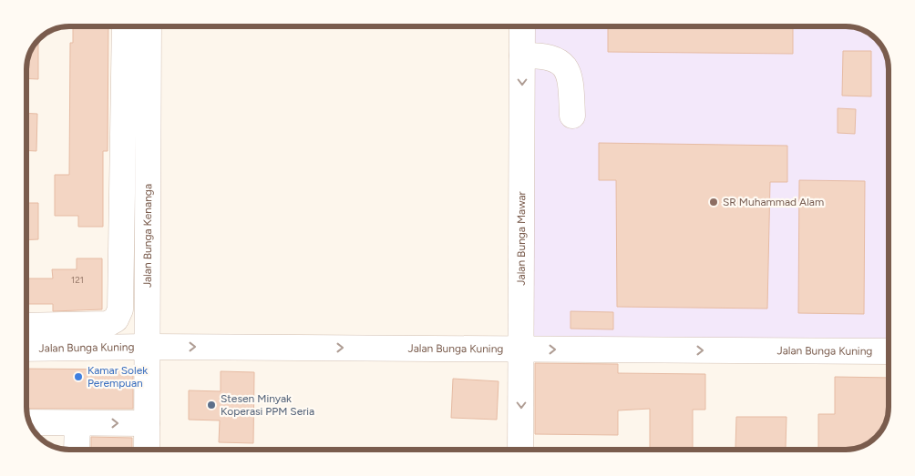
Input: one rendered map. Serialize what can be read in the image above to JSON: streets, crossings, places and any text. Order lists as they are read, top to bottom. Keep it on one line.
{"streets":{"street":["Jalan Bunga Kenanga","Jalan Bunga Mawar","Jalan Bunga Kuning"]},"crossings":[["Jalan Bunga Kenanga","Jalan Bunga Kuning"],["Jalan Bunga Mawar","Jalan Bunga Kuning"]],"one_way":["Jalan Bunga Mawar","Jalan Bunga Kuning"],"places":["SR Muhammad Alam","Kamar Solek Perempuan","Stesen Minyak Koperasi PPM Seria"],"house_numbers":["121"]}
